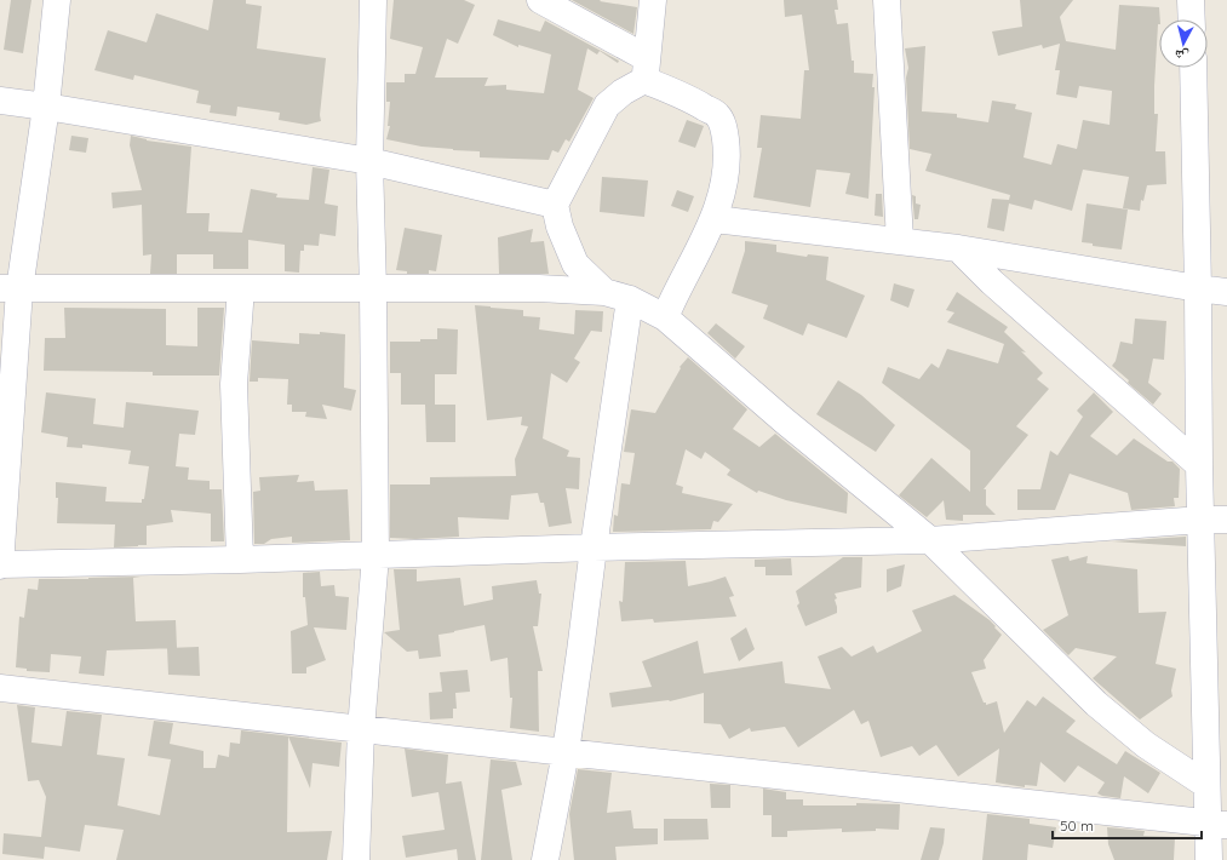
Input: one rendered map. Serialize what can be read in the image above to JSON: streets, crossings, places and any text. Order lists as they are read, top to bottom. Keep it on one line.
{"scale_bar":"50 m","north":"bottom"}
